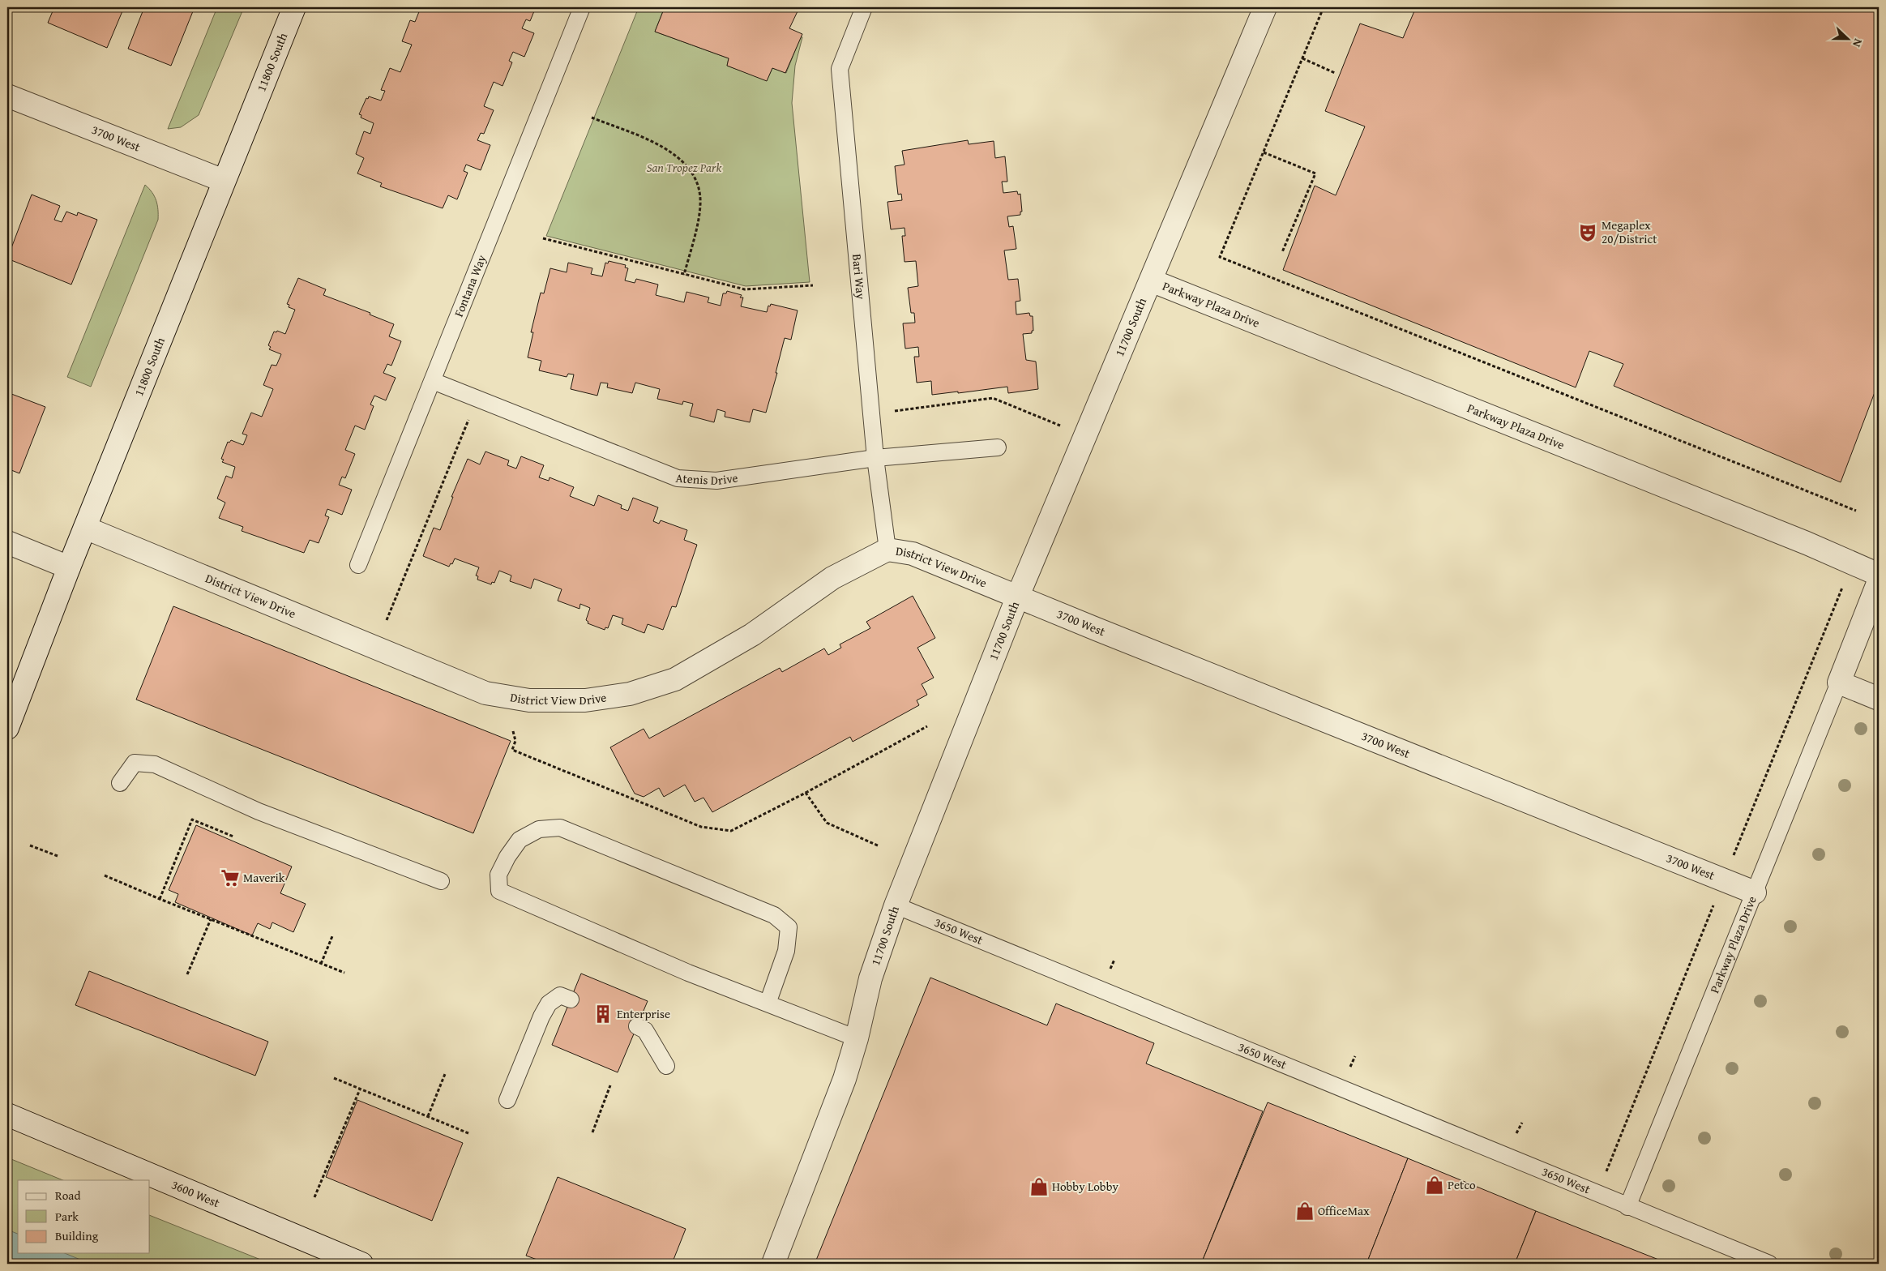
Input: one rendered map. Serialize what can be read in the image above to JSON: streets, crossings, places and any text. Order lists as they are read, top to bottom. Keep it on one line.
{"streets":{"street":["11800 South","3700 West","Parkway Plaza Drive","11700 South","District View Drive","3600 West"],"lane":["Bari Way","Fontana Way","Atenis Drive","3650 West"]},"crossings":[["11800 South","3700 West"],["11800 South","District View Drive"],["3700 West","Parkway Plaza Drive"],["3700 West","11700 South"],["3700 West","District View Drive"],["Bari Way","Atenis Drive"],["Bari Way","District View Drive"],["Fontana Way","Atenis Drive"],["Parkway Plaza Drive","11700 South"],["Parkway Plaza Drive","3650 West"],["11700 South","District View Drive"],["11700 South","3650 West"]],"parks":["San Tropez Park"],"places":{"theatre":["Megaplex 20/District"],"supermarket":["Maverik"],"building":["Enterprise"],"shop":["Petco","Hobby Lobby","OfficeMax"]},"legend":["Road","Park","Building"],"north":"right"}
